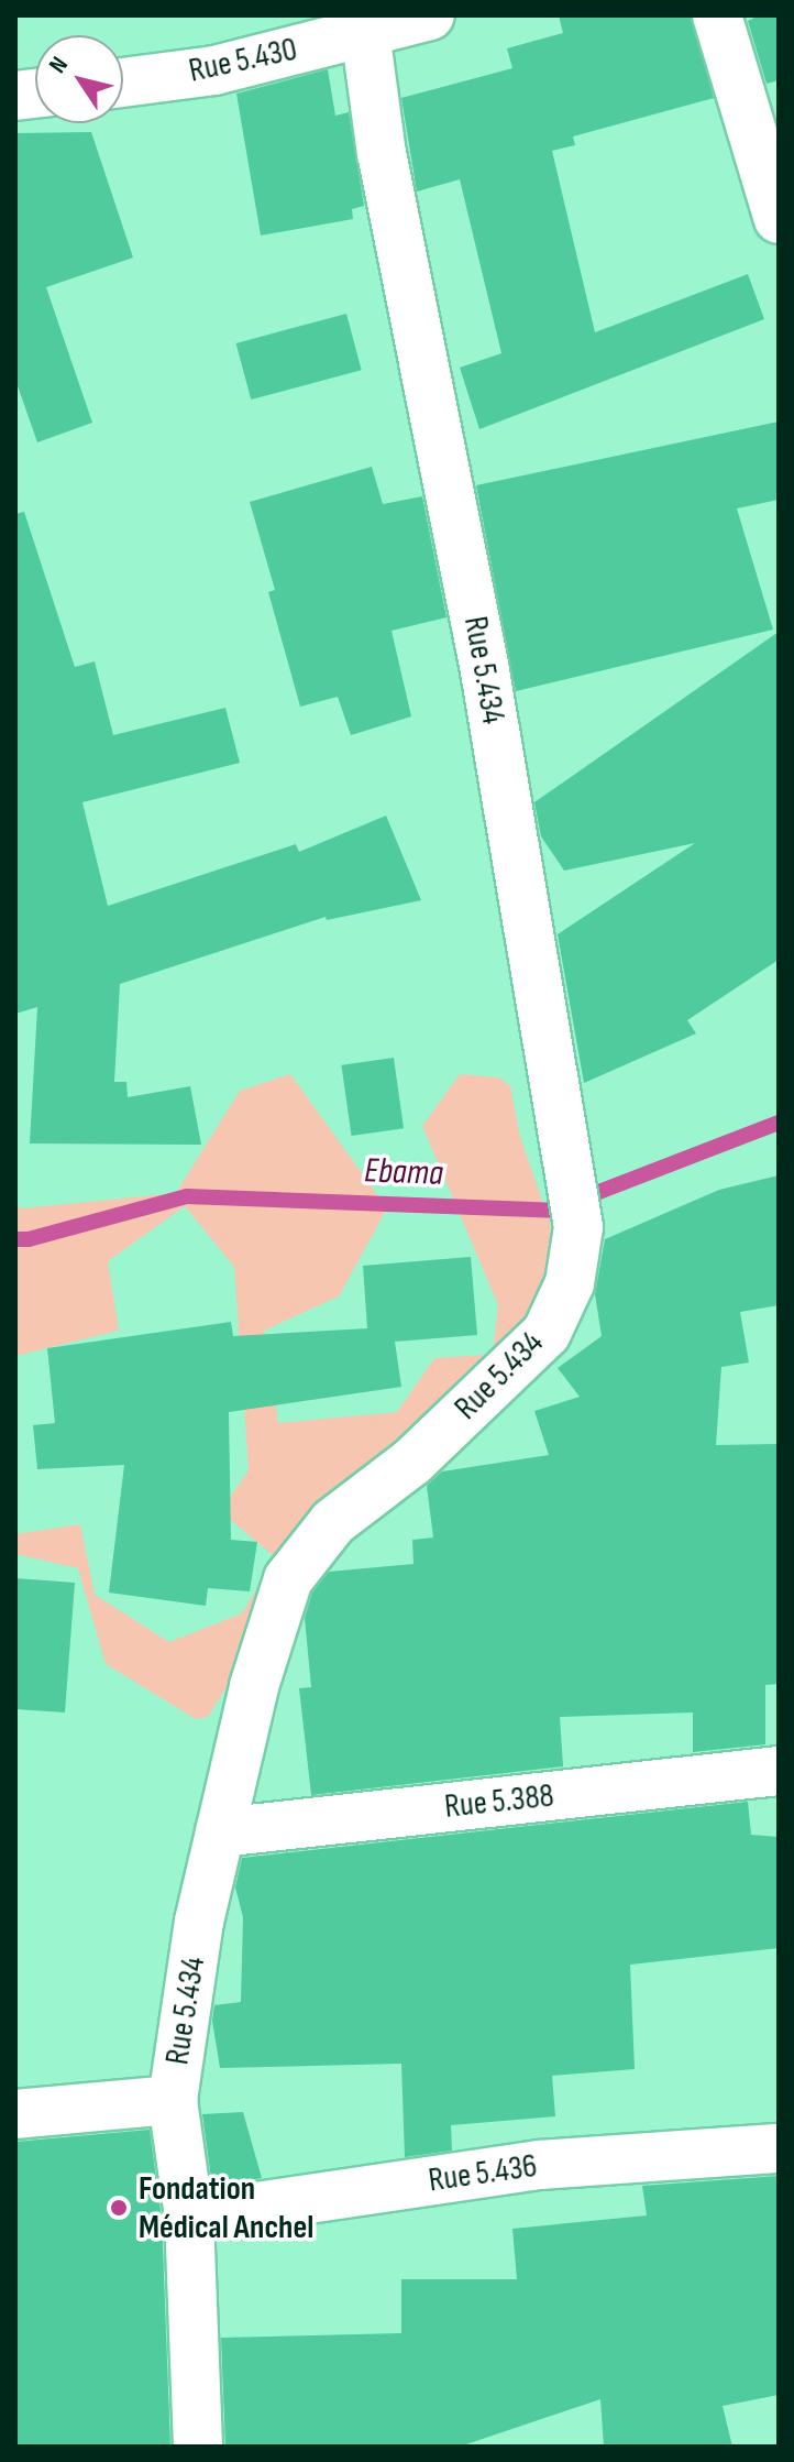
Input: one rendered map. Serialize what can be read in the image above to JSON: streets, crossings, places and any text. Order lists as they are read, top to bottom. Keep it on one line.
{"streets":{"street":["Rue 5.430","Rue 5.434","Rue 5.388","Rue 5.436"]},"crossings":[["Rue 5.430","Rue 5.434"],["Rue 5.434","Rue 5.388"],["Rue 5.434","Rue 5.436"]],"water":["Ebama"],"places":["Fondation Médical Anchel"],"north":"top left"}
